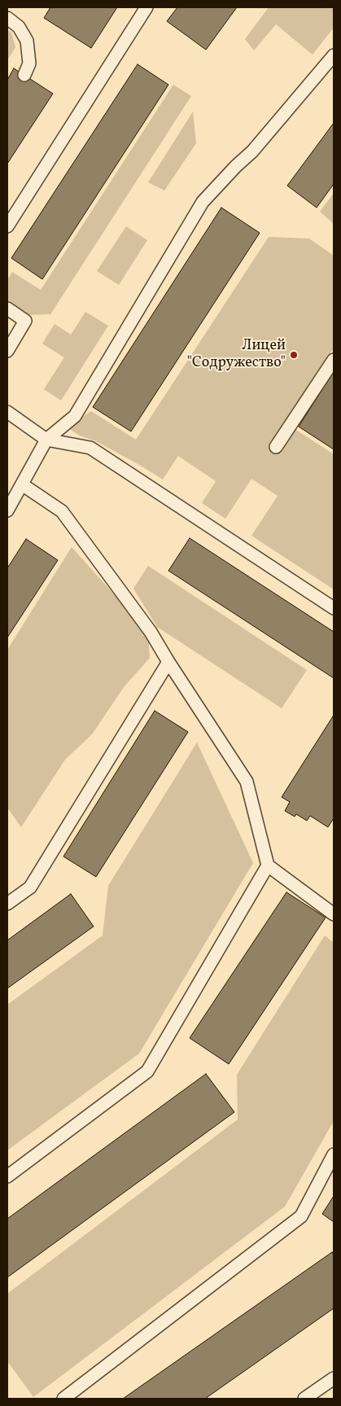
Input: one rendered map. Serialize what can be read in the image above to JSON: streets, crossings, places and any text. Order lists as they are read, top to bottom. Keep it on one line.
{"places":["Лицей \"Содружество\""]}
